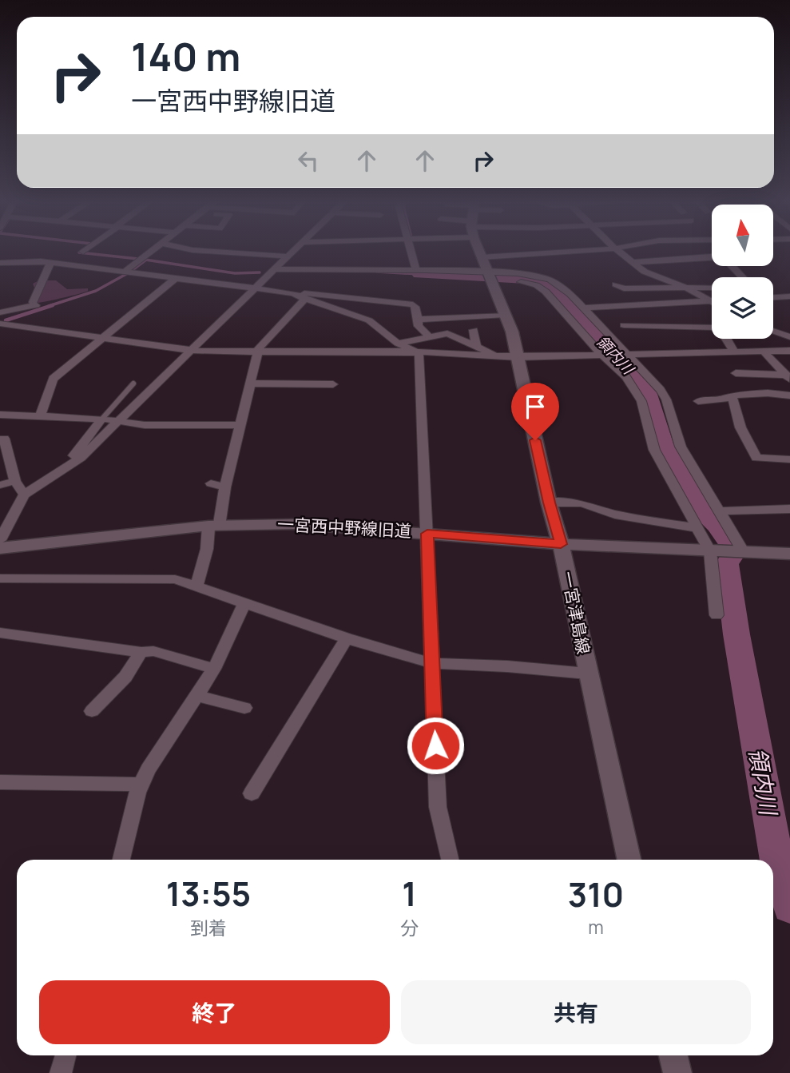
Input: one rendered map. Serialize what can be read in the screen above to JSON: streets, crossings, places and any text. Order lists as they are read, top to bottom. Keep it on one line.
{"streets":{"main road":["一宮西中野線旧道","一宮津島線"]},"crossings":[["一宮西中野線旧道","一宮津島線"]],"water":["領内川"],"north":"top","page":{"turn":["140 m","一宮西中野線旧道"],"eta":["13:55","到着","1","分","310","m"],"buttons":["終了","共有"]}}
